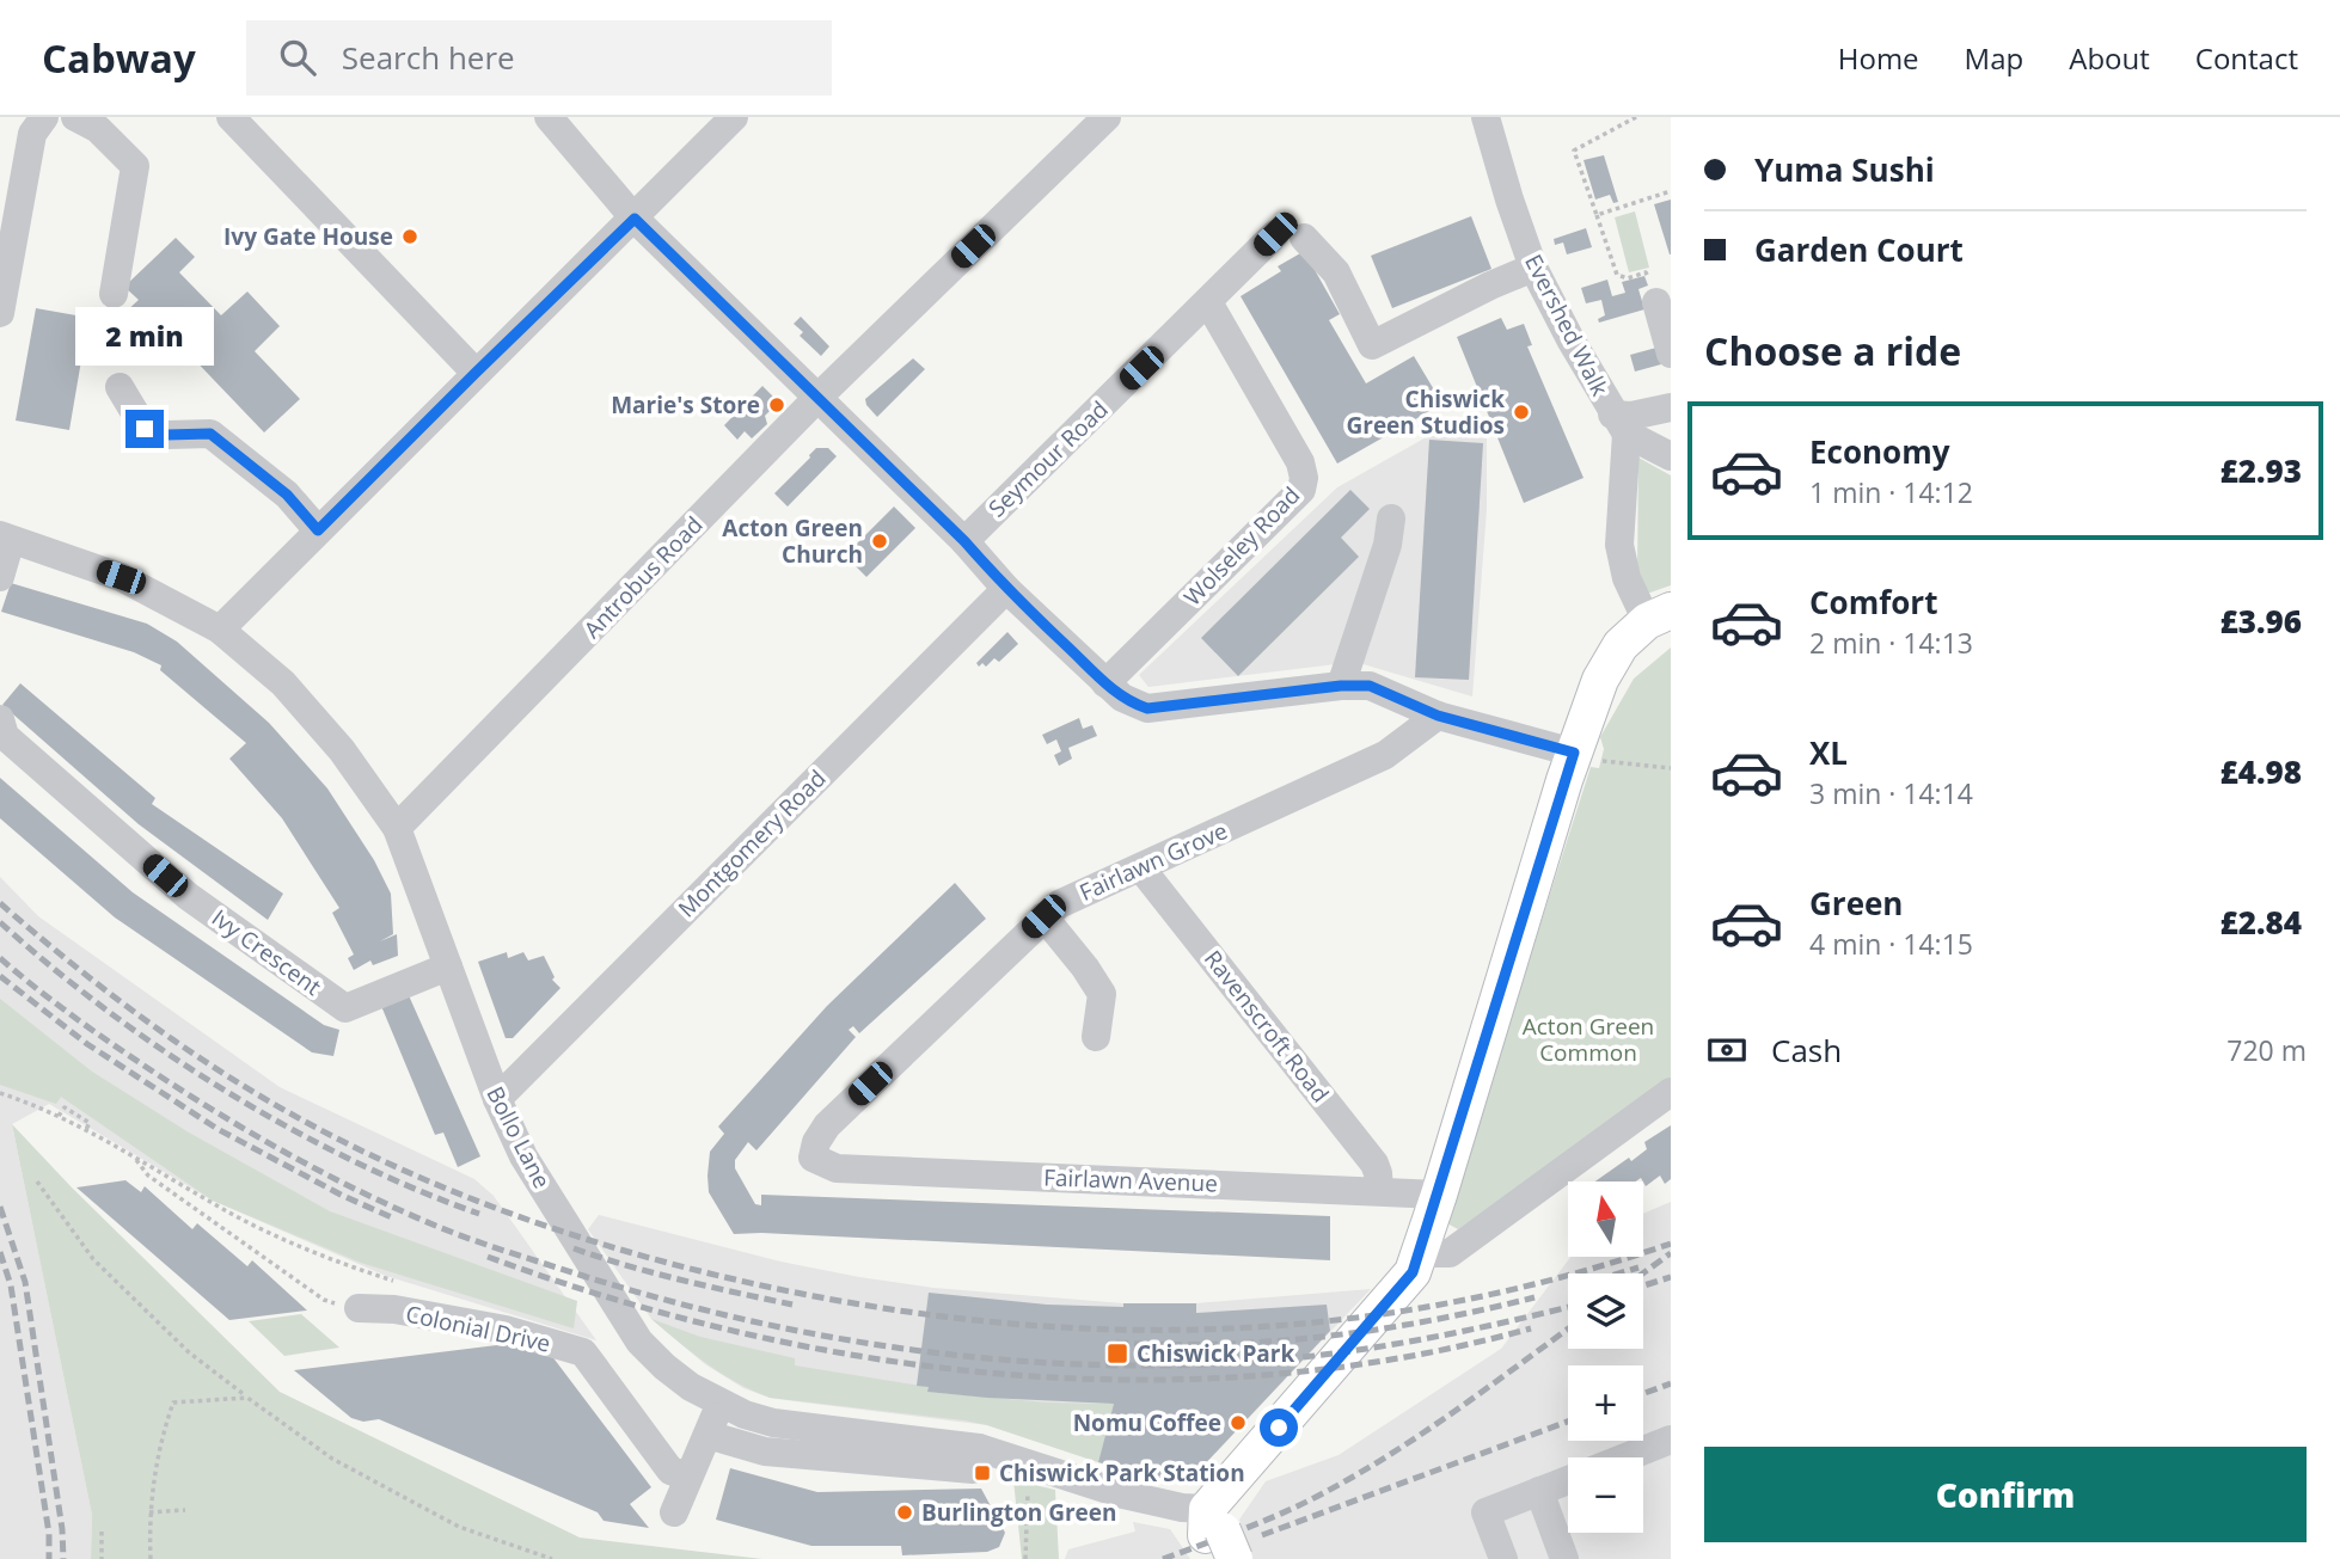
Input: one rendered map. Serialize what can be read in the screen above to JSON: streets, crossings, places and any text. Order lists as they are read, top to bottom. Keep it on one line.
{"streets":{"street":["Evershed Walk","Seymour Road","Wolseley Road","Antrobus Road","Montgomery Road","Fairlawn Grove","Ivy Crescent","Ravenscroft Road","Bollo Lane","Fairlawn Avenue","Colonial Drive"]},"crossings":[["Evershed Walk","Seymour Road"],["Seymour Road","Wolseley Road"],["Antrobus Road","Bollo Lane"],["Montgomery Road","Bollo Lane"],["Fairlawn Grove","Ravenscroft Road"],["Fairlawn Grove","Fairlawn Avenue"],["Ivy Crescent","Bollo Lane"],["Ravenscroft Road","Fairlawn Avenue"]],"parks":["Acton Green Common"],"places":{"other":["Ivy Gate House","Marie's Store","Chiswick Green Studios","Acton Green Church","Nomu Coffee","Burlington Green"],"transit":["Chiswick Park","Chiswick Park Station"]},"north":"top","page":{"header":"Cabway","search":"Search here","nav":["Home","Map","About","Contact"],"banner":["Yuma Sushi","Garden Court"],"heading":"Choose a ride","bubble":"2 min","list":[{"name":"Economy","note":"1 min · 14:12","value":"£2.93"},{"name":"Comfort","note":"2 min · 14:13","value":"£3.96"},{"name":"XL","note":"3 min · 14:14","value":"£4.98"},{"name":"Green","note":"4 min · 14:15","value":"£2.84"}],"pay":["Cash","720 m"],"map_buttons":["+","−"],"buttons":"Confirm"}}
